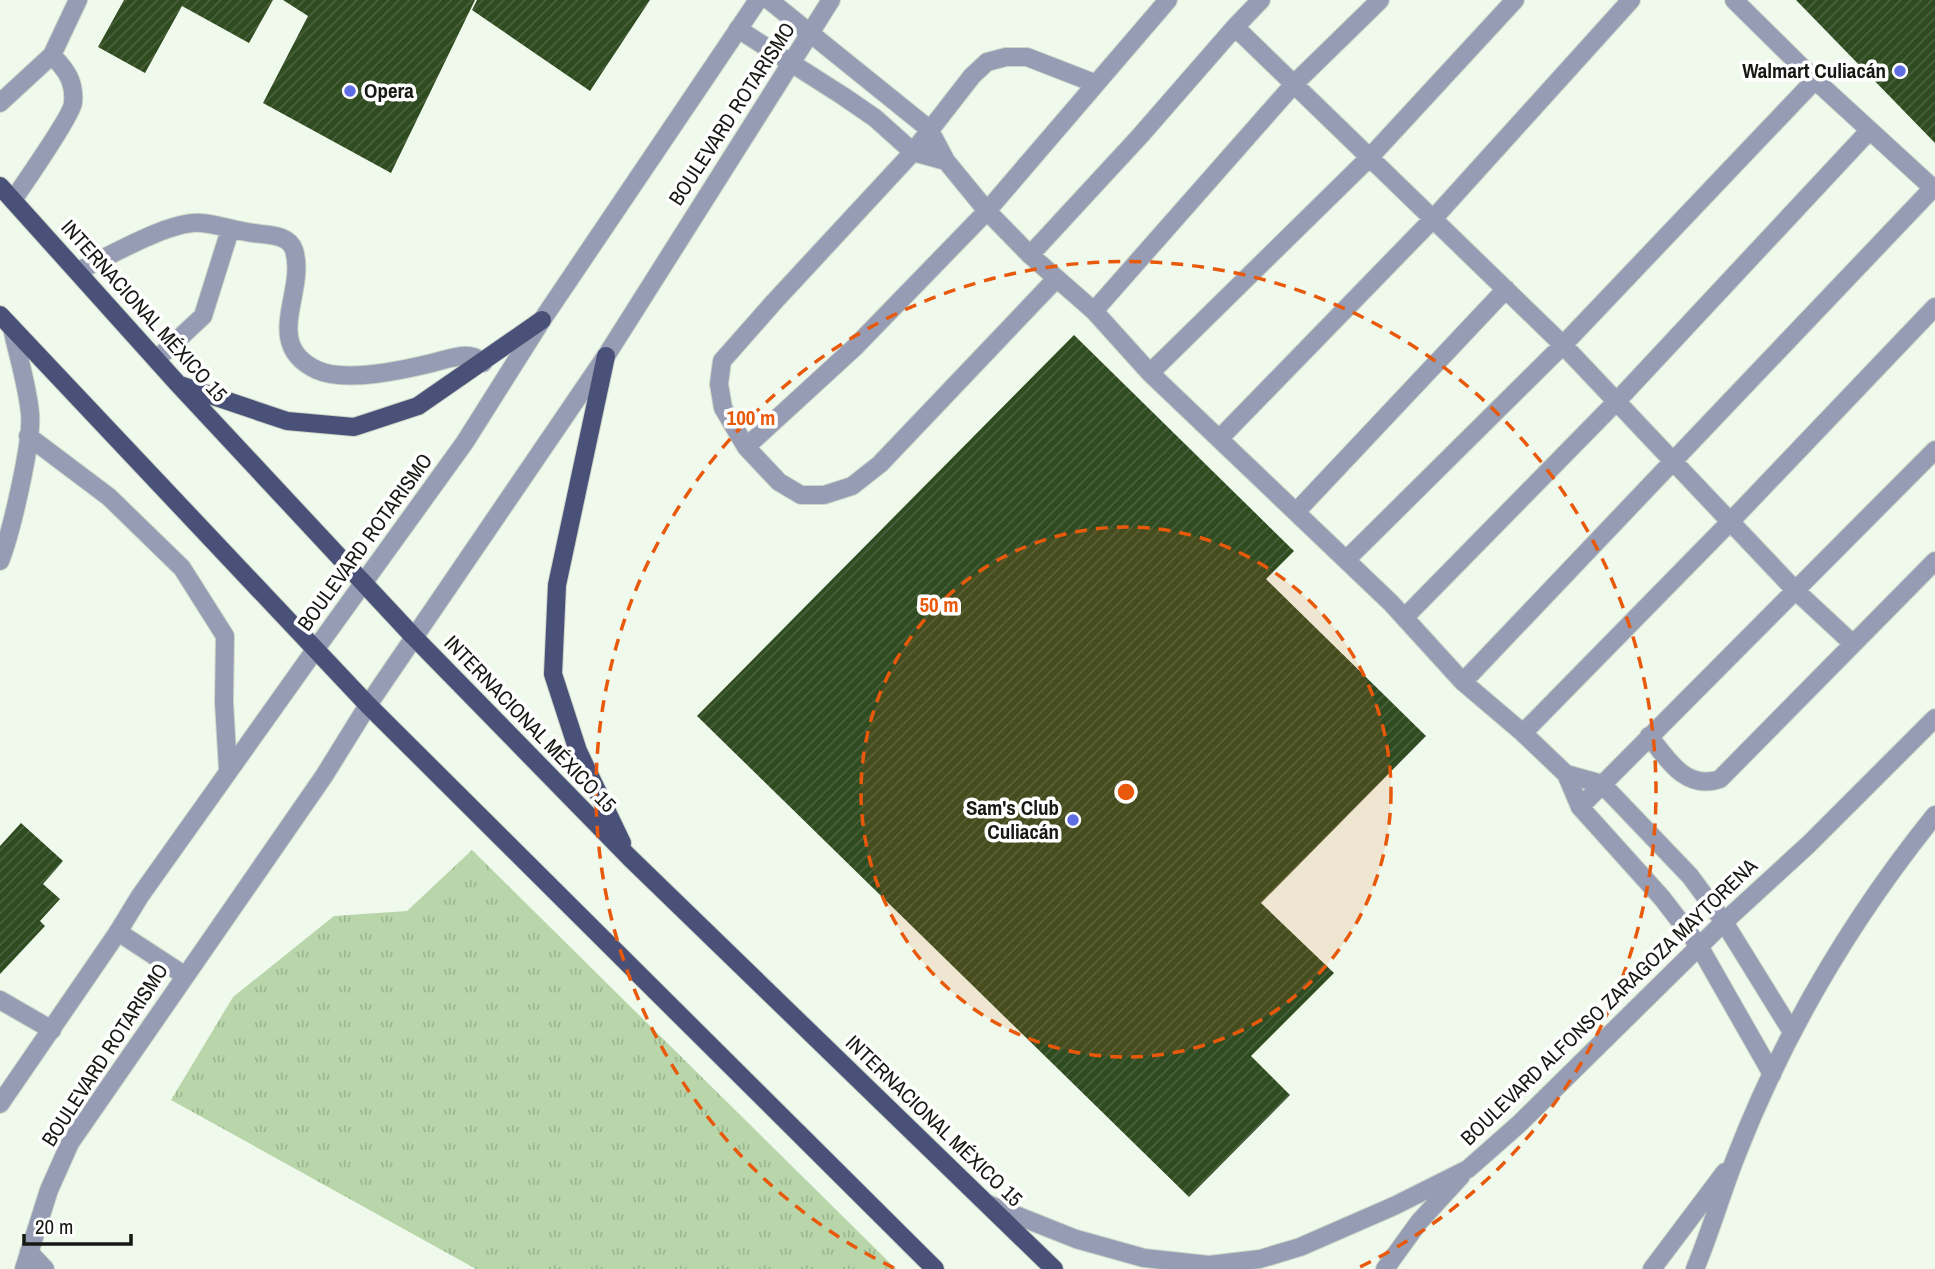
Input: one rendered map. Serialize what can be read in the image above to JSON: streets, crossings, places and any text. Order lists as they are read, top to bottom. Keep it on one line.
{"streets":{"main road":["INTERNACIONAL MÉXICO 15"],"street":["BOULEVARD ROTARISMO","BOULEVARD ALFONSO ZARAGOZA MAYTORENA"]},"crossings":[["BOULEVARD ROTARISMO","INTERNACIONAL MÉXICO 15"],["INTERNACIONAL MÉXICO 15","BOULEVARD ALFONSO ZARAGOZA MAYTORENA"]],"places":["Walmart Culiacán","Opera","Sam's Club Culiacán"],"scale_bar":"20 m","rings":["100 m","50 m"]}
